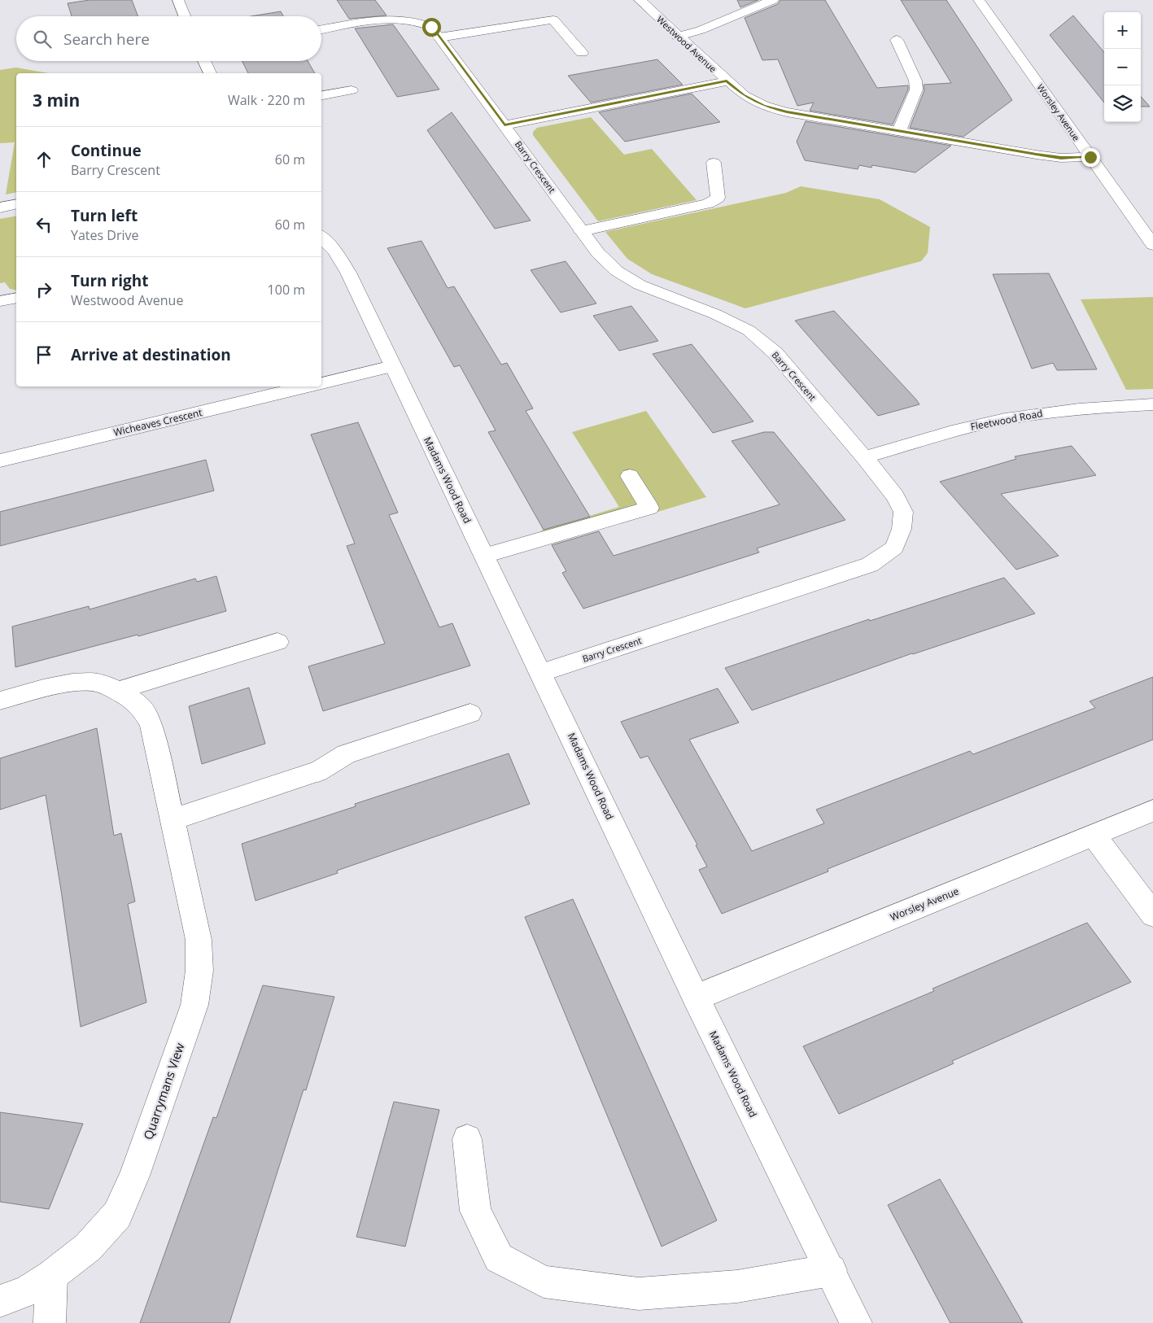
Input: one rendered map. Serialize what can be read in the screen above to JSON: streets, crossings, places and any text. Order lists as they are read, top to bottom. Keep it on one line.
{"streets":{"street":["Westwood Avenue","Worsley Avenue","Barry Crescent","Fleetwood Road","Wicheaves Crescent","Madams Wood Road","Quarrymans View"]},"crossings":[["Westwood Avenue","Worsley Avenue"],["Worsley Avenue","Madams Wood Road"],["Barry Crescent","Fleetwood Road"],["Barry Crescent","Madams Wood Road"]],"page":{"map_buttons":["+","−"],"search":"Search here","heading":["3 min","Walk · 220 m"],"list":[["Continue","Barry Crescent","60 m"],["Turn left","Yates Drive","60 m"],["Turn right","Westwood Avenue","100 m"],"Arrive at destination"]}}
